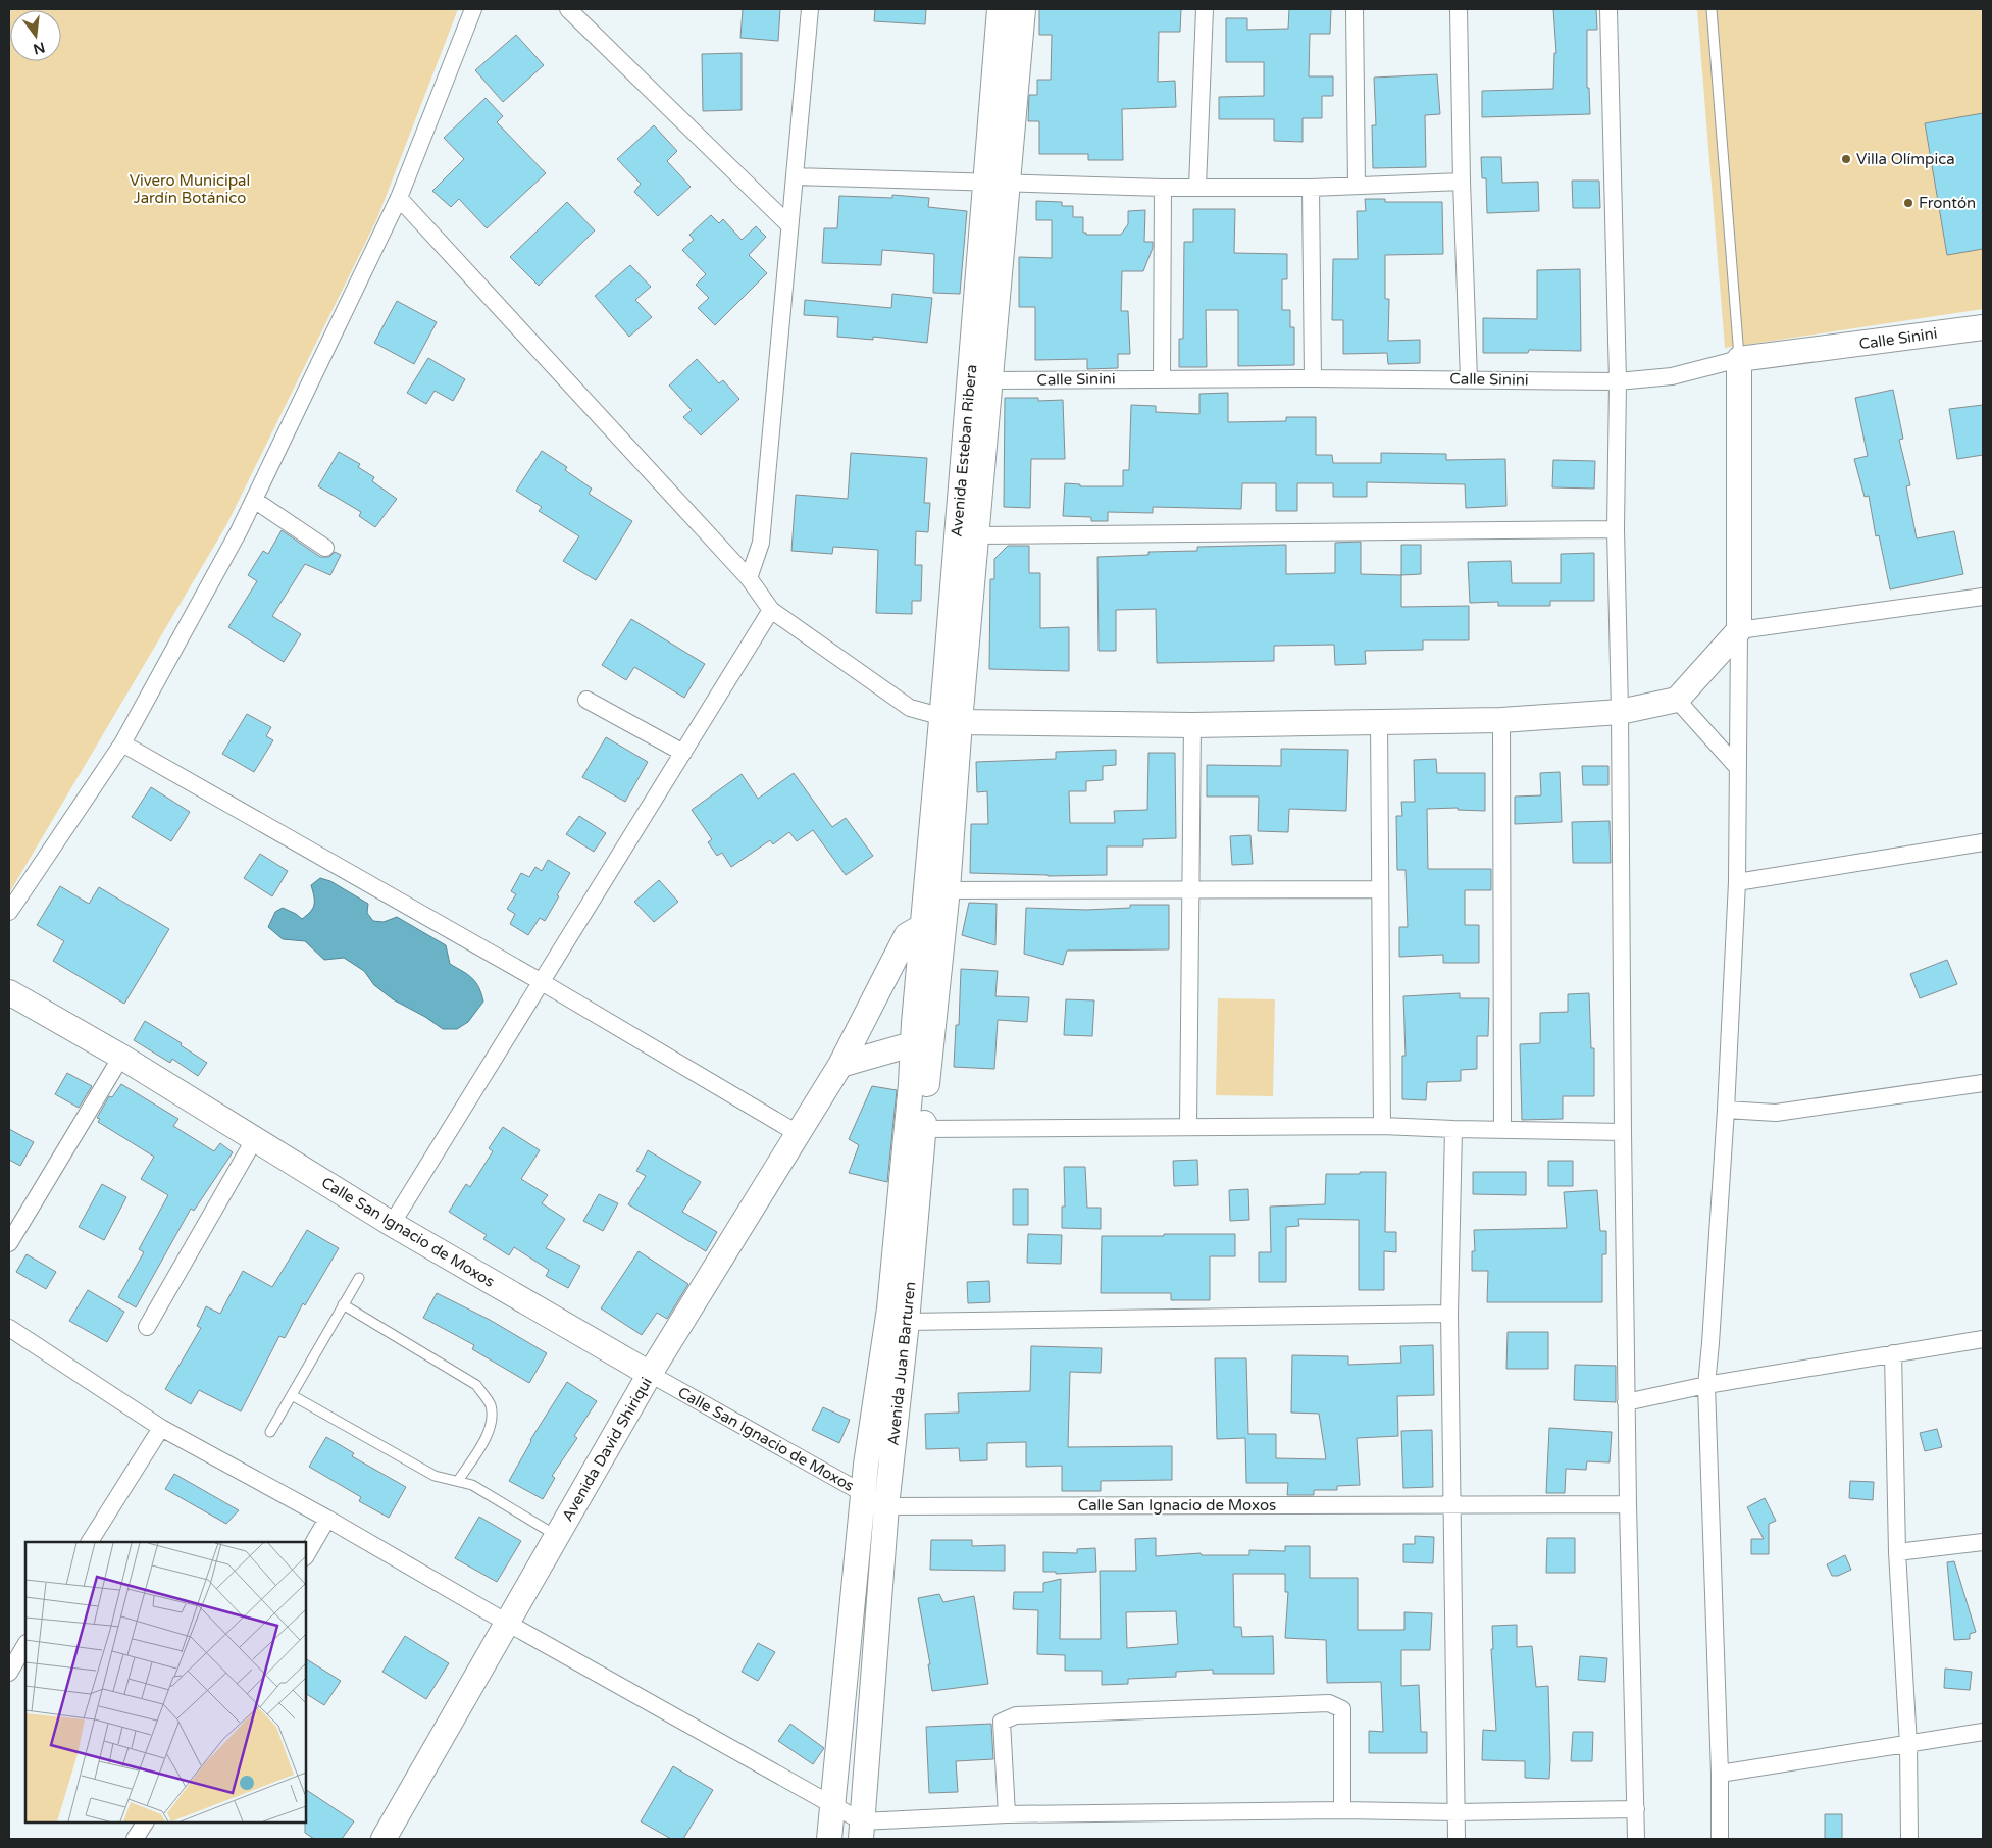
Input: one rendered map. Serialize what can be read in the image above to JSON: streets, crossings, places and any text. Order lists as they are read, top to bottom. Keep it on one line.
{"streets":{"street":["Calle Sinini","Avenida Esteban Ribera","Calle San Ignacio de Moxos","Avenida Juan Barturen","Avenida David Shiriqui"]},"crossings":[["Calle Sinini","Avenida Esteban Ribera"],["Avenida Esteban Ribera","Avenida Juan Barturen"],["Calle San Ignacio de Moxos","Avenida Juan Barturen"],["Calle San Ignacio de Moxos","Avenida David Shiriqui"],["Avenida Juan Barturen","Avenida David Shiriqui"]],"parks":["Vivero Municipal Jardín Botánico"],"places":["Villa Olímpica","Frontón"],"north":"bottom"}
